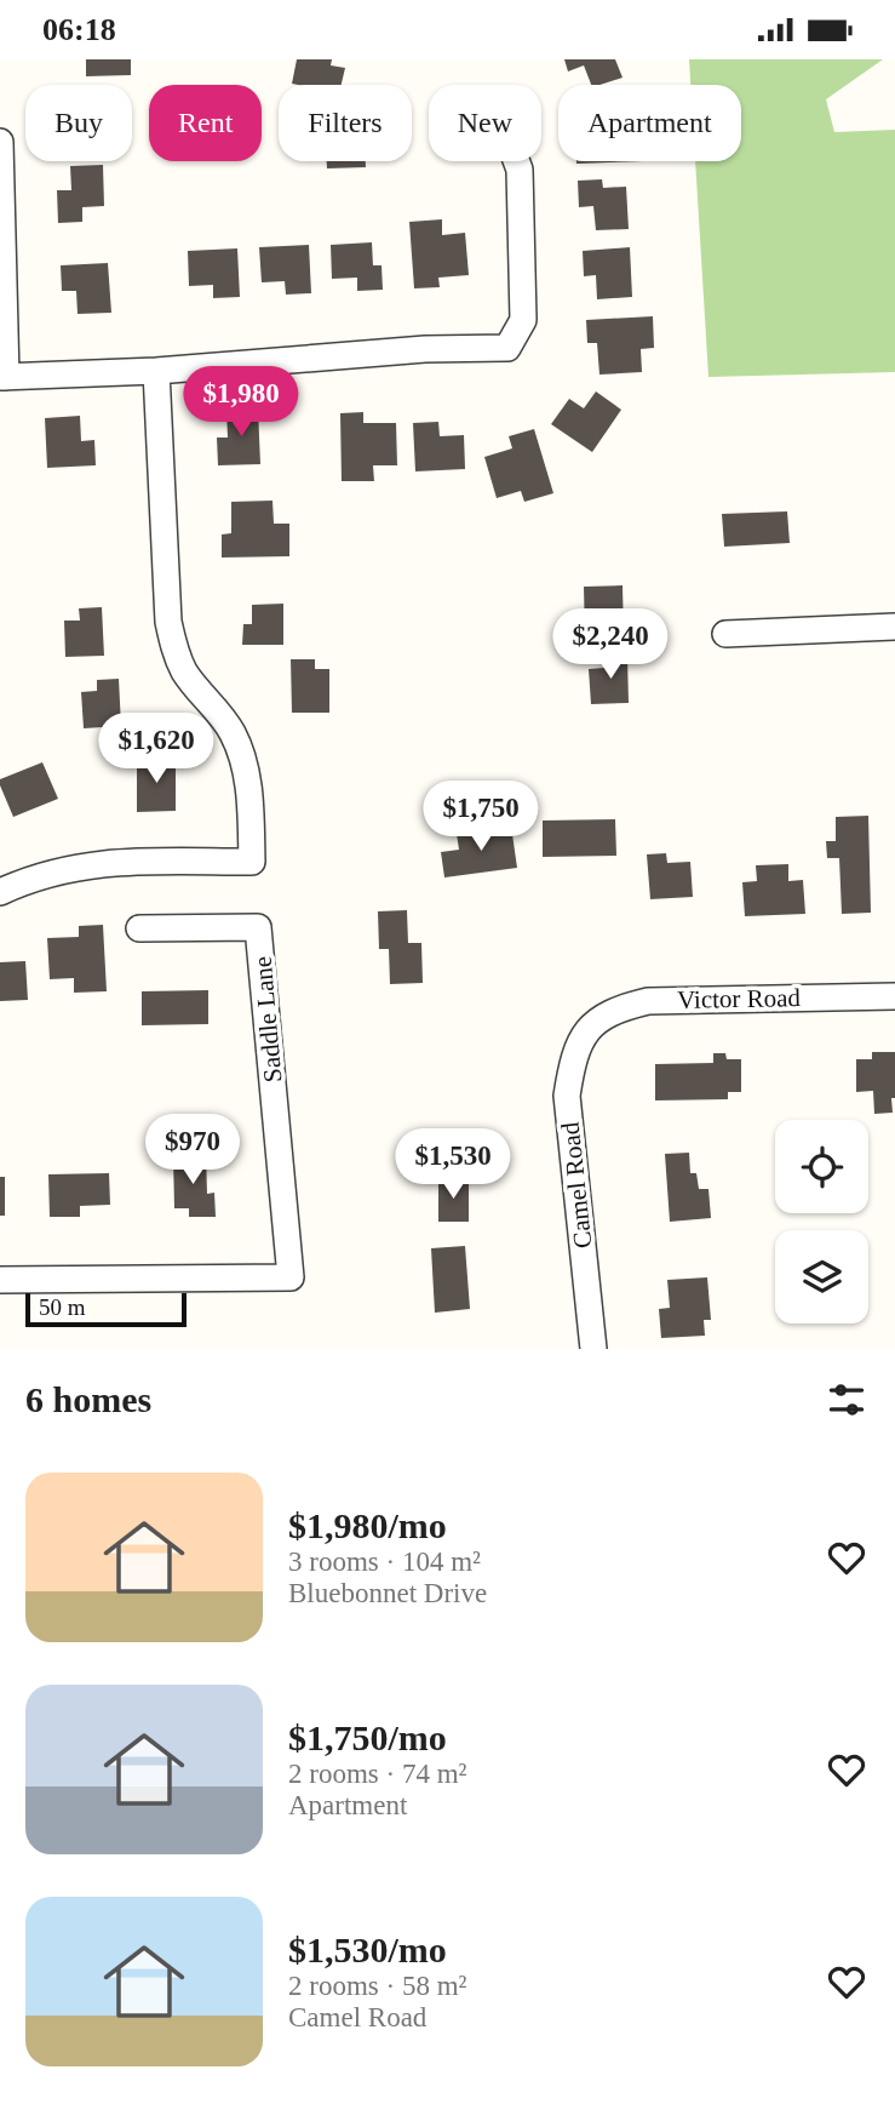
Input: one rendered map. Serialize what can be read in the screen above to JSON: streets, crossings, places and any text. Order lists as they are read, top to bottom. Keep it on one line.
{"streets":{"street":["Victor Road","Saddle Lane","Camel Road"]},"crossings":[["Victor Road","Camel Road"]],"scale_bar":"50 m","page":{"status":"06:18","chip":["Buy","Rent","Filters","New","Apartment"],"price":["$1,980","$2,240","$1,620","$1,750","$970","$1,530"],"scale":"50 m","heading":"6 homes","list":[{"name":"$1,980/mo","note":"3 rooms · 104 m² · Bluebonnet Drive"},{"name":"$1,750/mo","note":"2 rooms · 74 m² · Apartment"},{"name":"$1,530/mo","note":"2 rooms · 58 m² · Camel Road"}]}}
